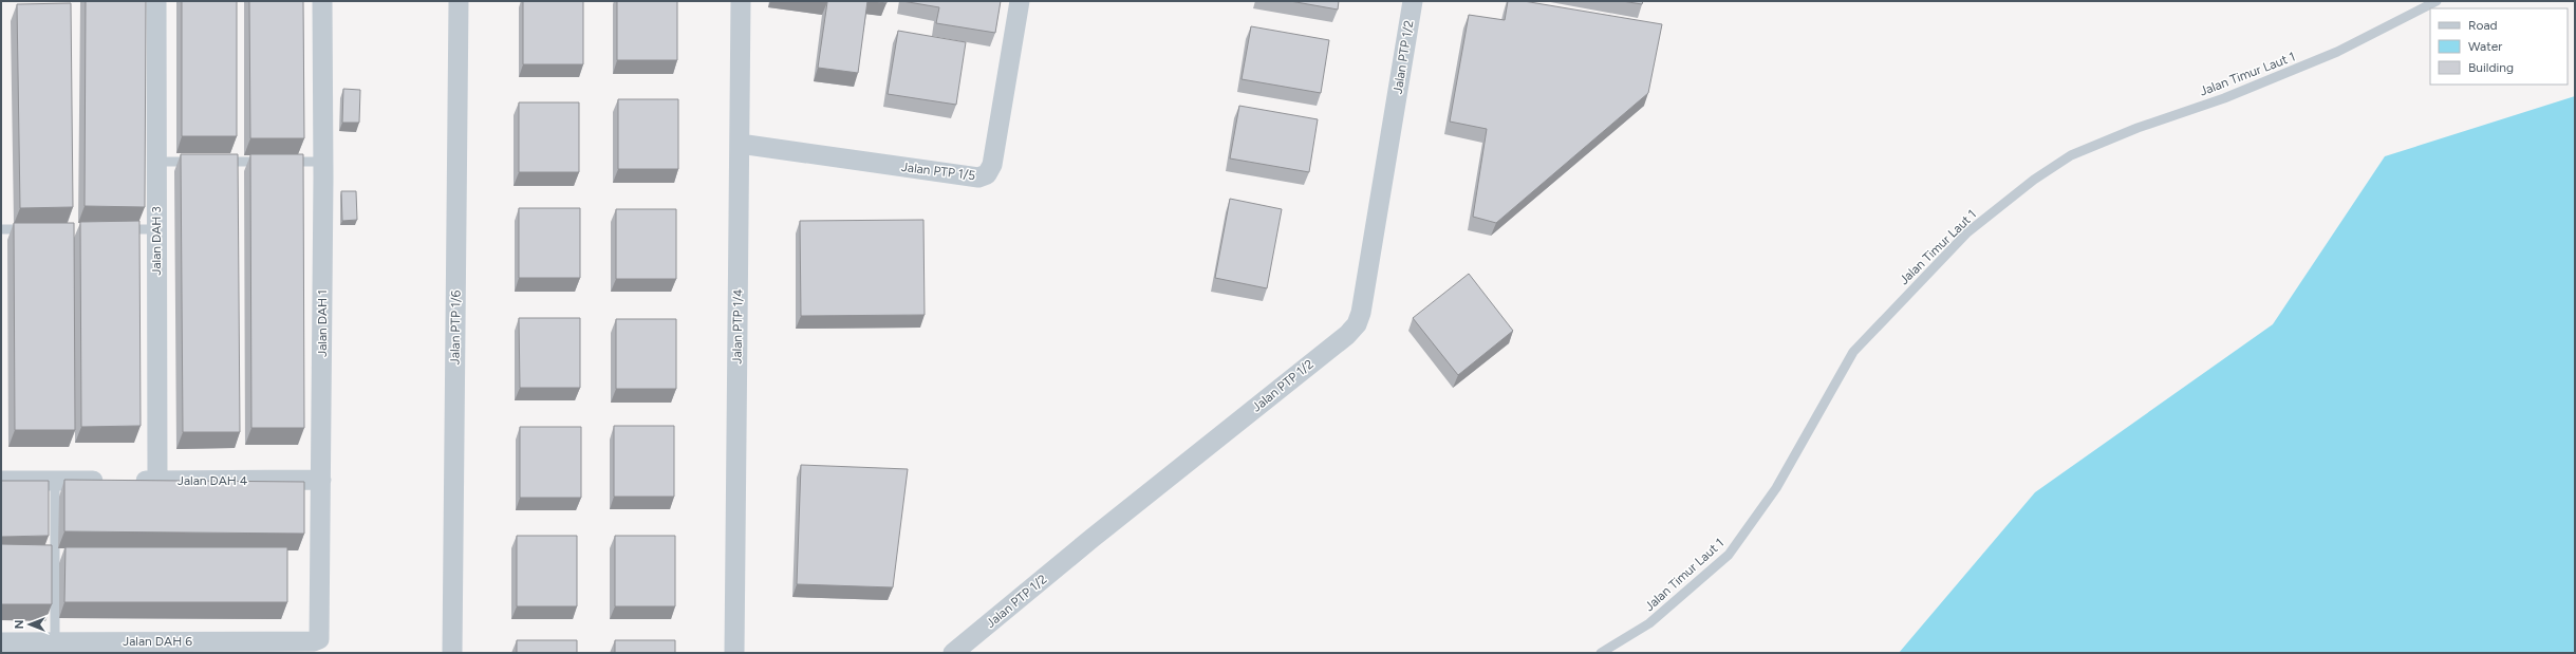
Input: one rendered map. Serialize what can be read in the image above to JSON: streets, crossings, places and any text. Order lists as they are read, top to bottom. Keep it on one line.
{"streets":{"street":["Jalan PTP 1/2","Jalan PTP 1/5","Jalan DAH 3","Jalan DAH 1","Jalan PTP 1/4","Jalan PTP 1/6","Jalan DAH 4","Jalan DAH 6"],"lane":["Jalan Timur Laut 1"]},"crossings":[["Jalan PTP 1/5","Jalan PTP 1/4"],["Jalan DAH 3","Jalan DAH 4"],["Jalan DAH 1","Jalan DAH 4"],["Jalan DAH 1","Jalan DAH 6"]],"legend":["Road","Water","Building"],"north":"left"}
